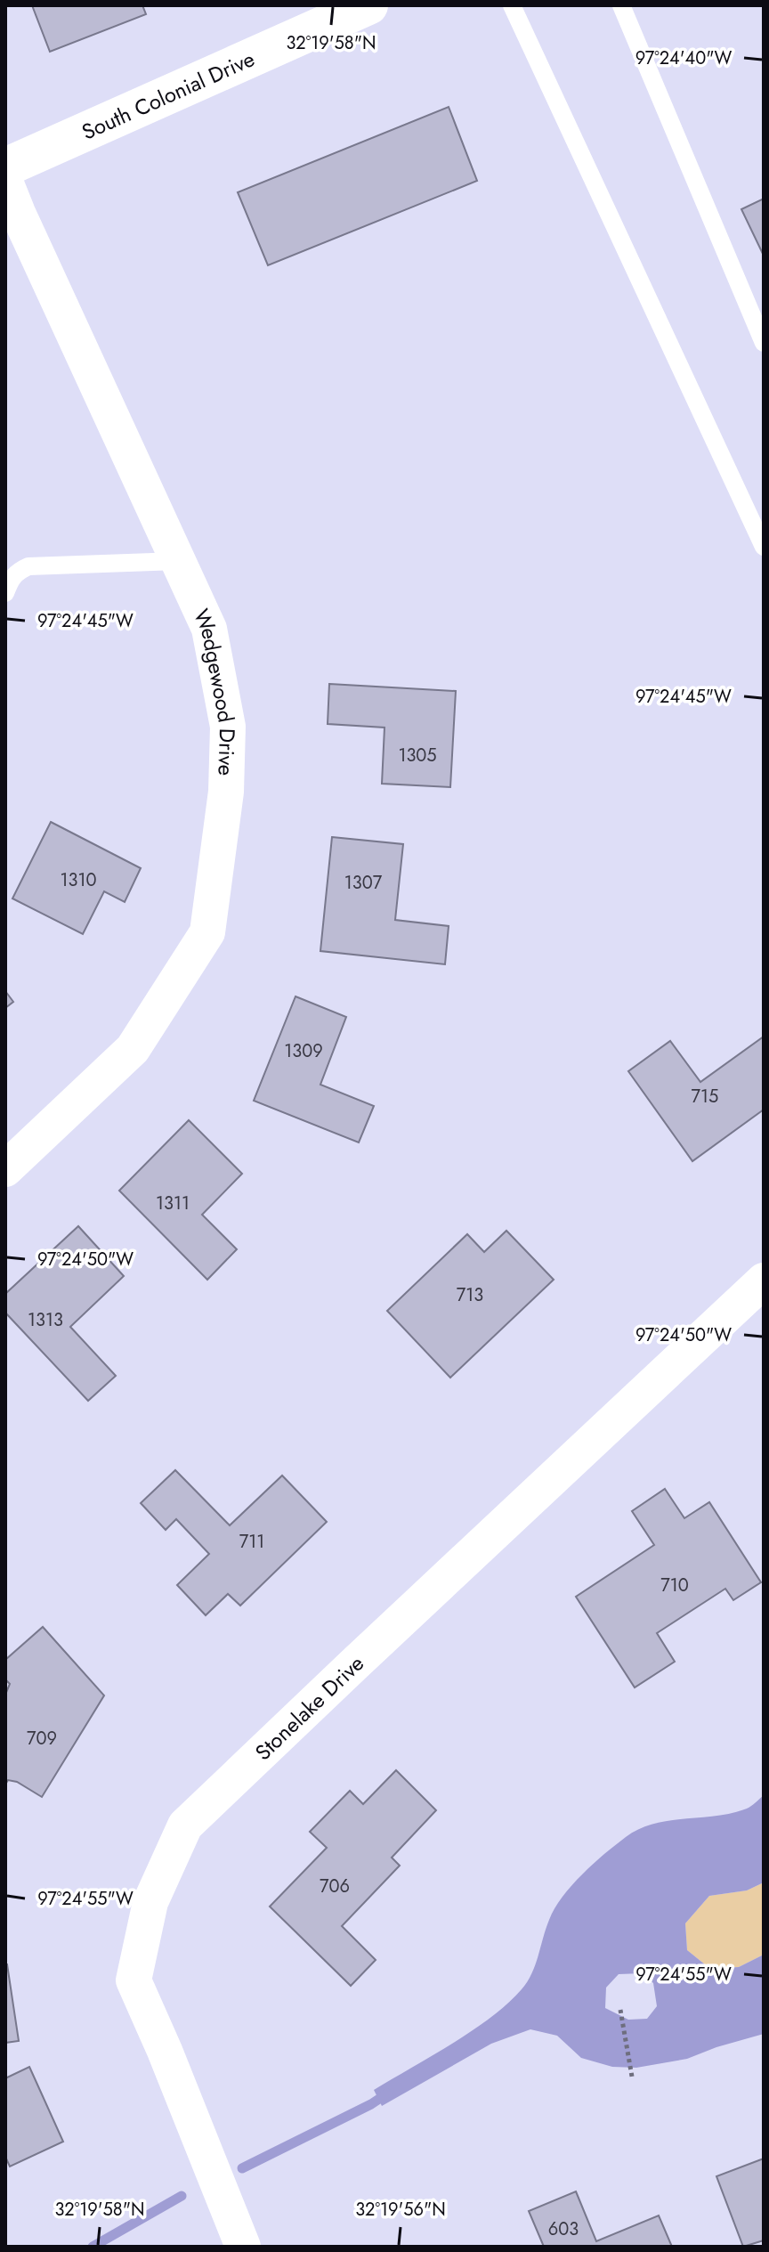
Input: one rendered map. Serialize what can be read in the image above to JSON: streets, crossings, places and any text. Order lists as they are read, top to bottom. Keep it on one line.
{"streets":{"street":["South Colonial Drive","Wedgewood Drive","Stonelake Drive"]},"house_numbers":["1305","1310","1307","1309","715","1311","713","1313","711","710","709","706","603"],"coordinates":["32°19'58\"N","97°24'40\"W","97°24'45\"W","97°24'50\"W","97°24'55\"W","32°19'56\"N"]}
